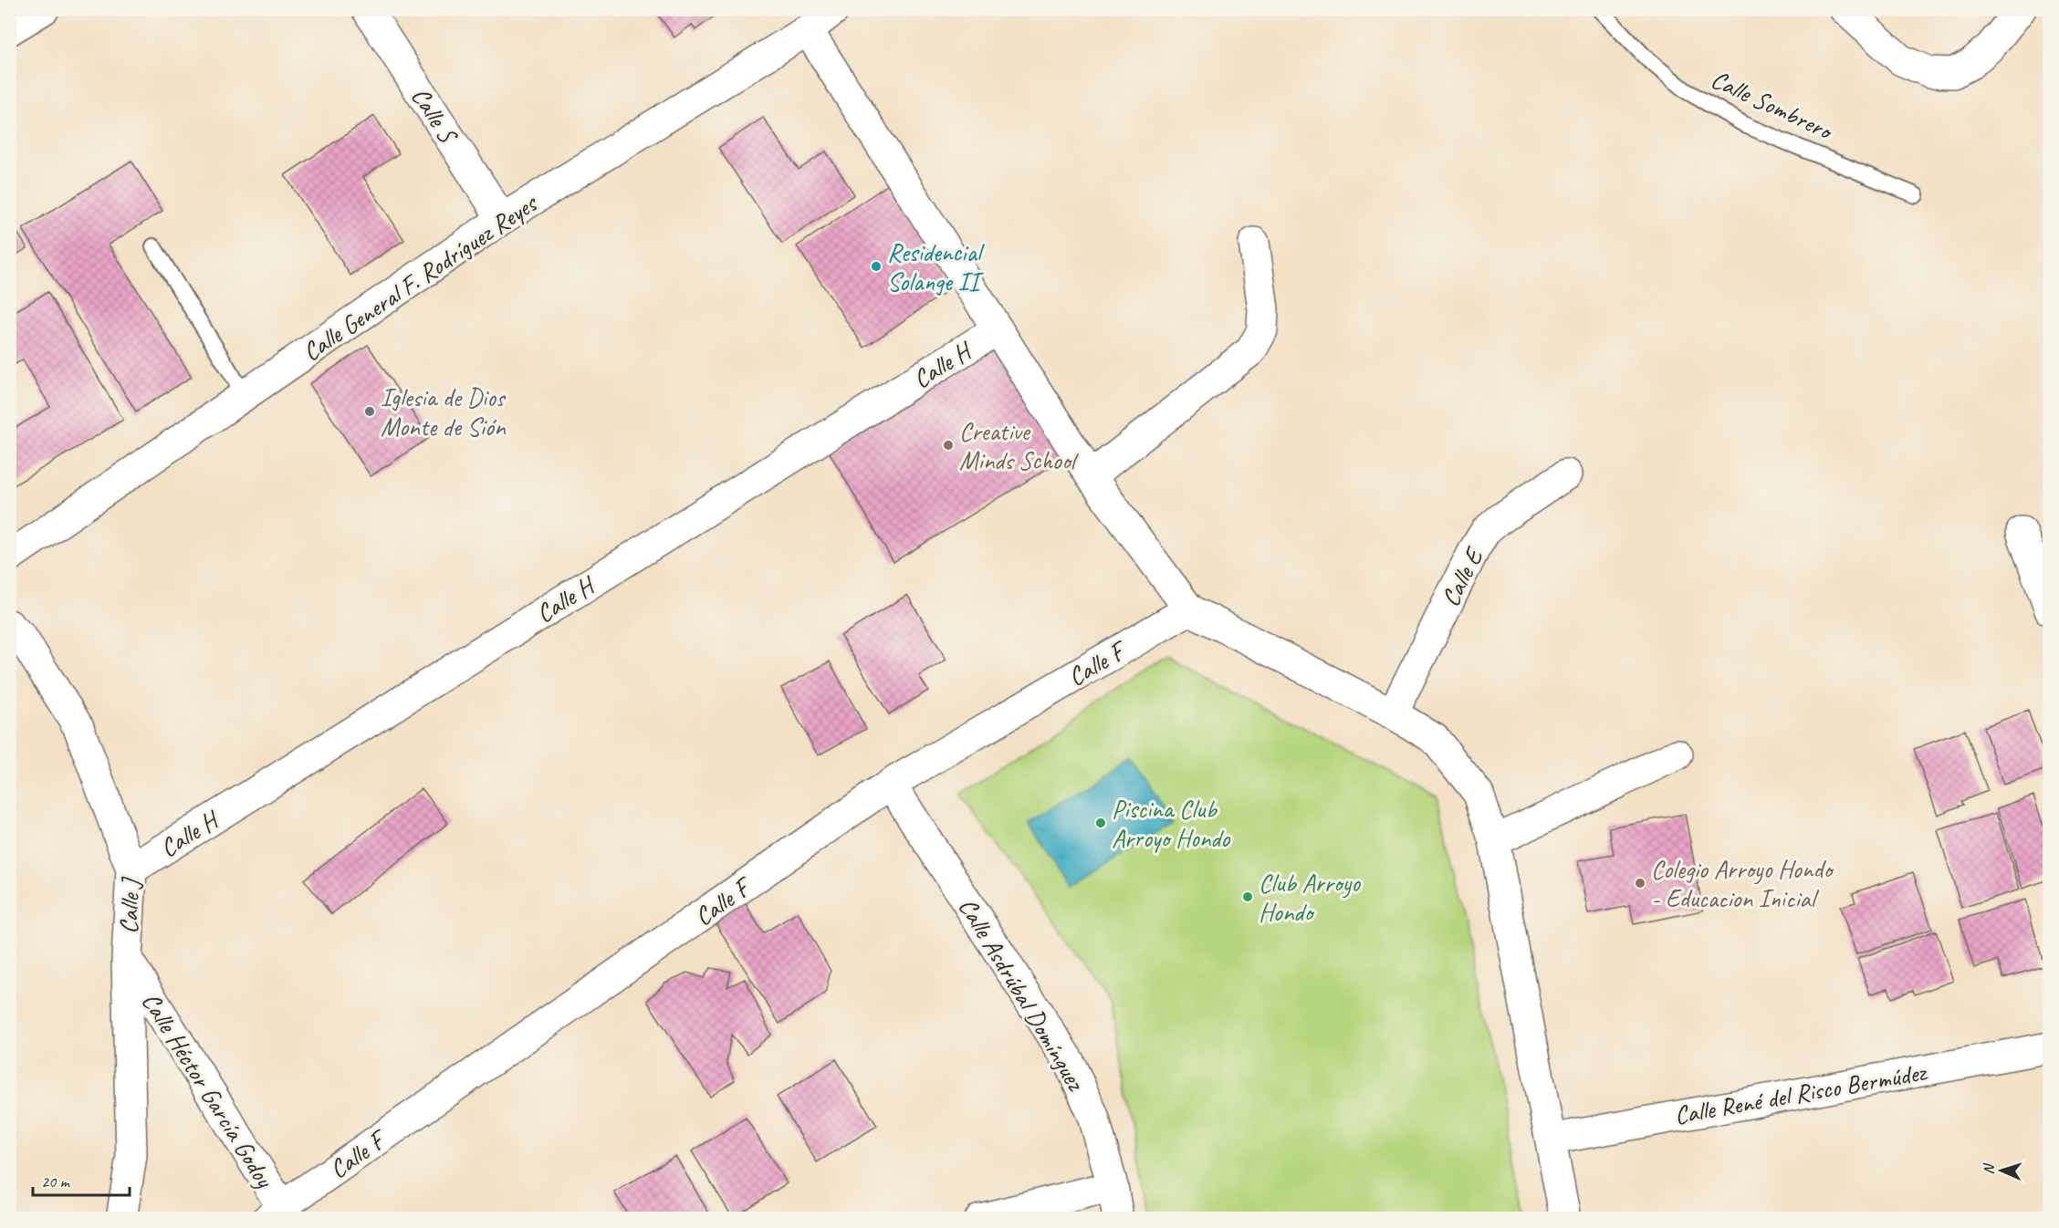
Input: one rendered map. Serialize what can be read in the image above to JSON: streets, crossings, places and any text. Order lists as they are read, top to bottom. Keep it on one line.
{"streets":{"street":["Calle S","Calle General F. Rodríguez Reyes","Calle H","Calle E","Calle F","Calle J","Calle Asdrúbal Domínguez","Calle Héctor García Godoy","Calle René del Risco Bermúdez"],"lane":["Calle Sombrero"]},"crossings":[["Calle S","Calle General F. Rodríguez Reyes"],["Calle H","Calle J"],["Calle F","Calle Asdrúbal Domínguez"],["Calle F","Calle Héctor García Godoy"],["Calle J","Calle Héctor García Godoy"]],"places":["Residencial Solange II","Iglesia de Dios Monte de Sión","Creative Minds School","Piscina Club Arroyo Hondo","Colegio Arroyo Hondo - Educacion Inicial","Club Arroyo Hondo"],"scale_bar":"20 m","north":"left"}
